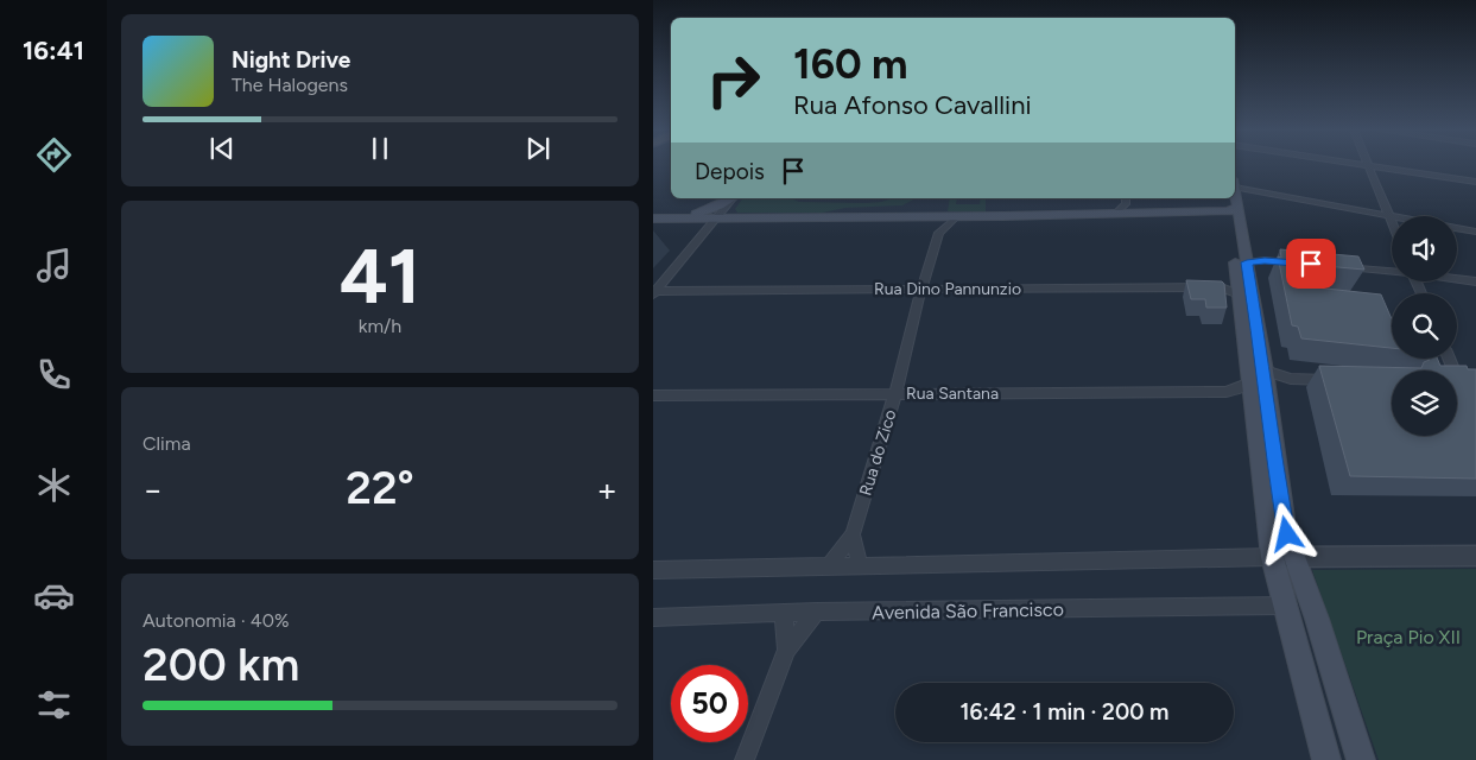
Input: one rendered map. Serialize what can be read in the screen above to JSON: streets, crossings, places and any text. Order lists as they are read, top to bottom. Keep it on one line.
{"streets":{"street":["Rua Dino Pannunzio","Rua Santana","Rua do Zico","Avenida São Francisco"]},"crossings":[["Rua Dino Pannunzio","Rua do Zico"],["Rua Santana","Rua do Zico"]],"parks":["Praça Pio XII"],"page":{"tabs":"16:41","turn":["160 m","Rua Afonso Cavallini"],"song":["Night Drive","The Halogens"],"then":"Depois","tile":[["41","km/h"],"Clima",["Autonomia · 40%","200 km"]],"heat":["−","22°","+"],"limit":"50","trip":"16:42 · 1 min · 200 m"}}
